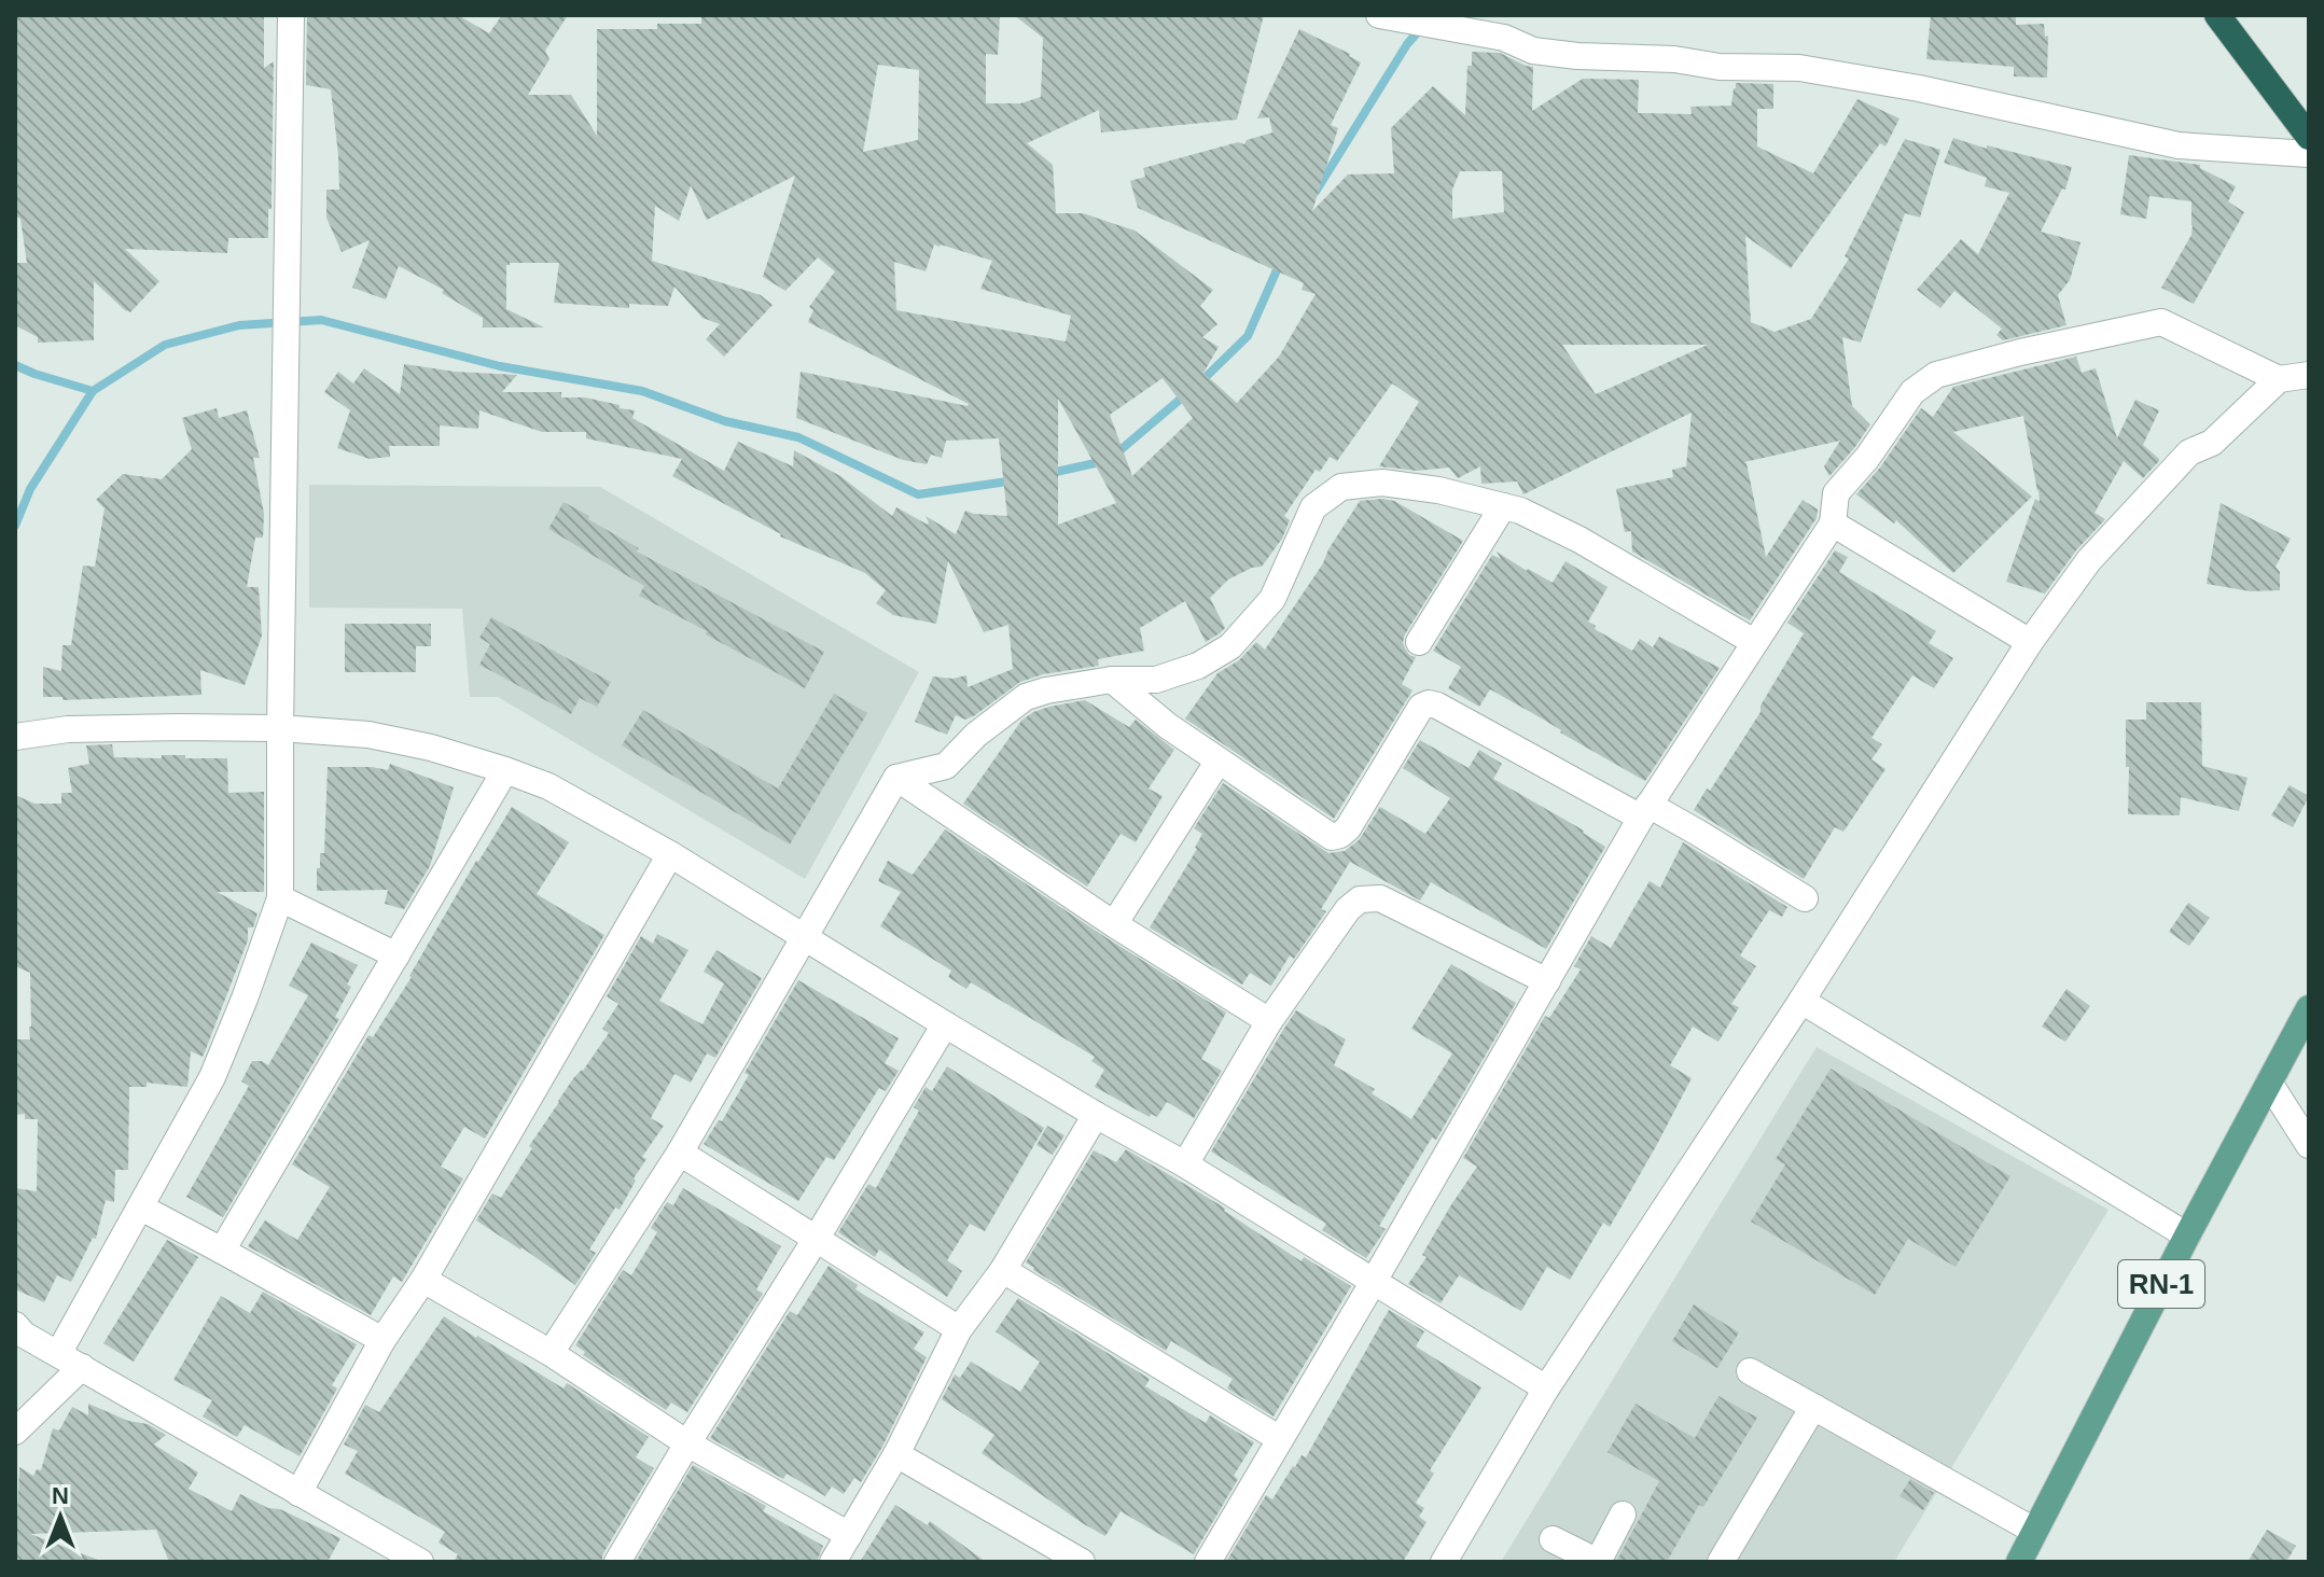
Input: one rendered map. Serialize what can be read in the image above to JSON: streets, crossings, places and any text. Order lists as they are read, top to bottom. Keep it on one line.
{"streets":{"main road":["RN-1"]},"north":"top"}
